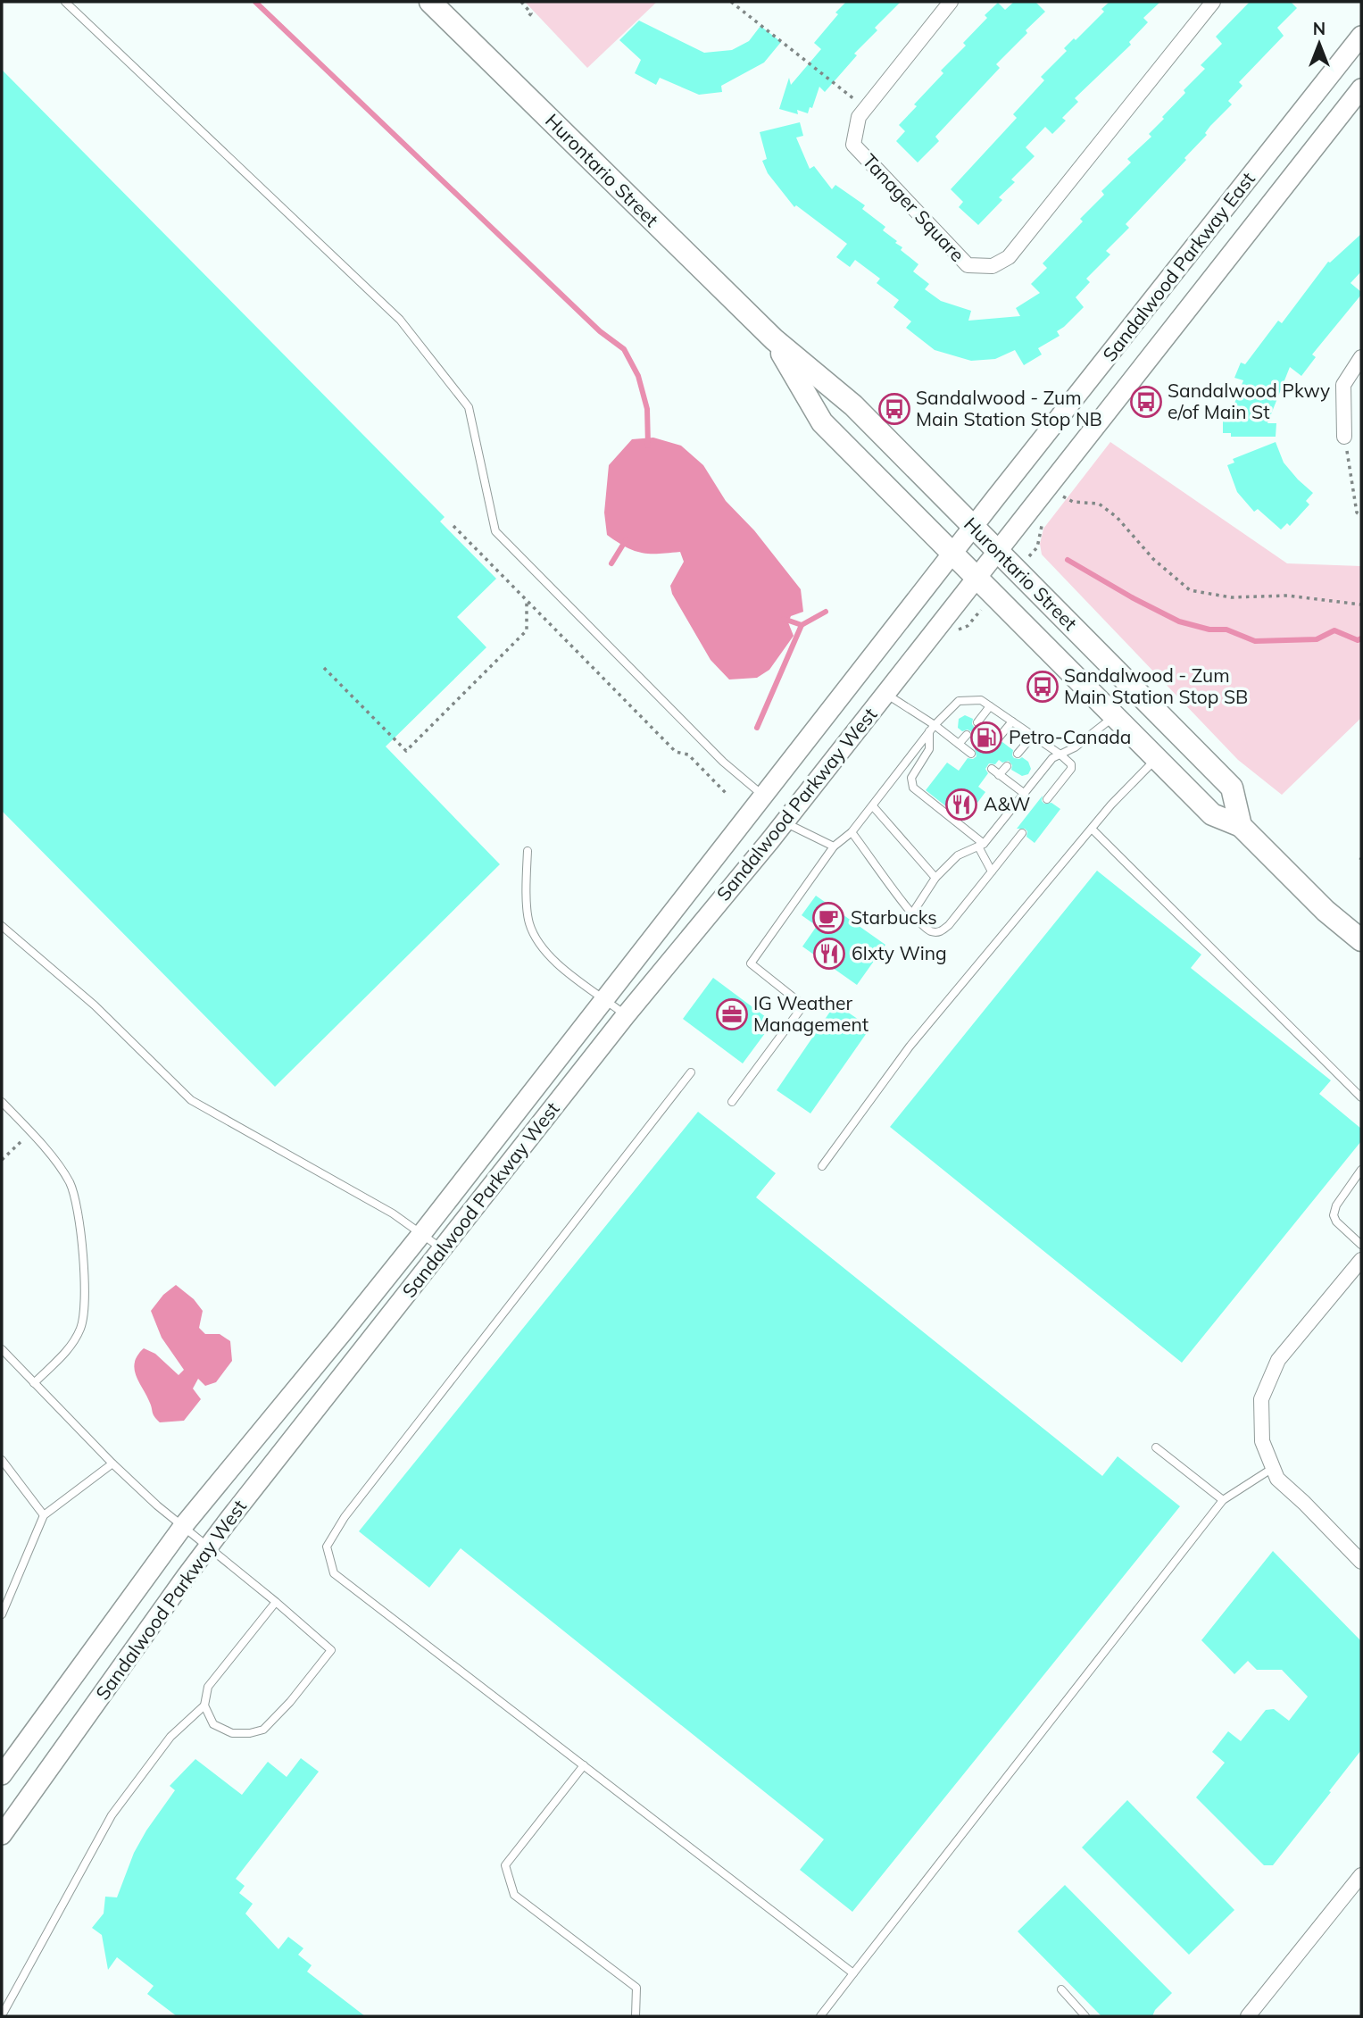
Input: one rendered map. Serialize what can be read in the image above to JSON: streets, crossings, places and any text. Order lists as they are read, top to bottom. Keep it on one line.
{"streets":{"main road":["Hurontario Street","Sandalwood Parkway East","Sandalwood Parkway West"],"street":["Tanager Square"]},"crossings":[["Hurontario Street","Sandalwood Parkway East"],["Hurontario Street","Sandalwood Parkway West"],["Sandalwood Parkway East","Sandalwood Parkway West"]],"places":{"bus stop":["Sandalwood Pkwy e/of Main St","Sandalwood - Zum Main Station Stop NB","Sandalwood - Zum Main Station Stop SB"],"fuel station":["Petro-Canada"],"restaurant":["A&W","6Ixty Wing"],"cafe":["Starbucks"],"office":["IG Weather Management"]},"north":"top"}
